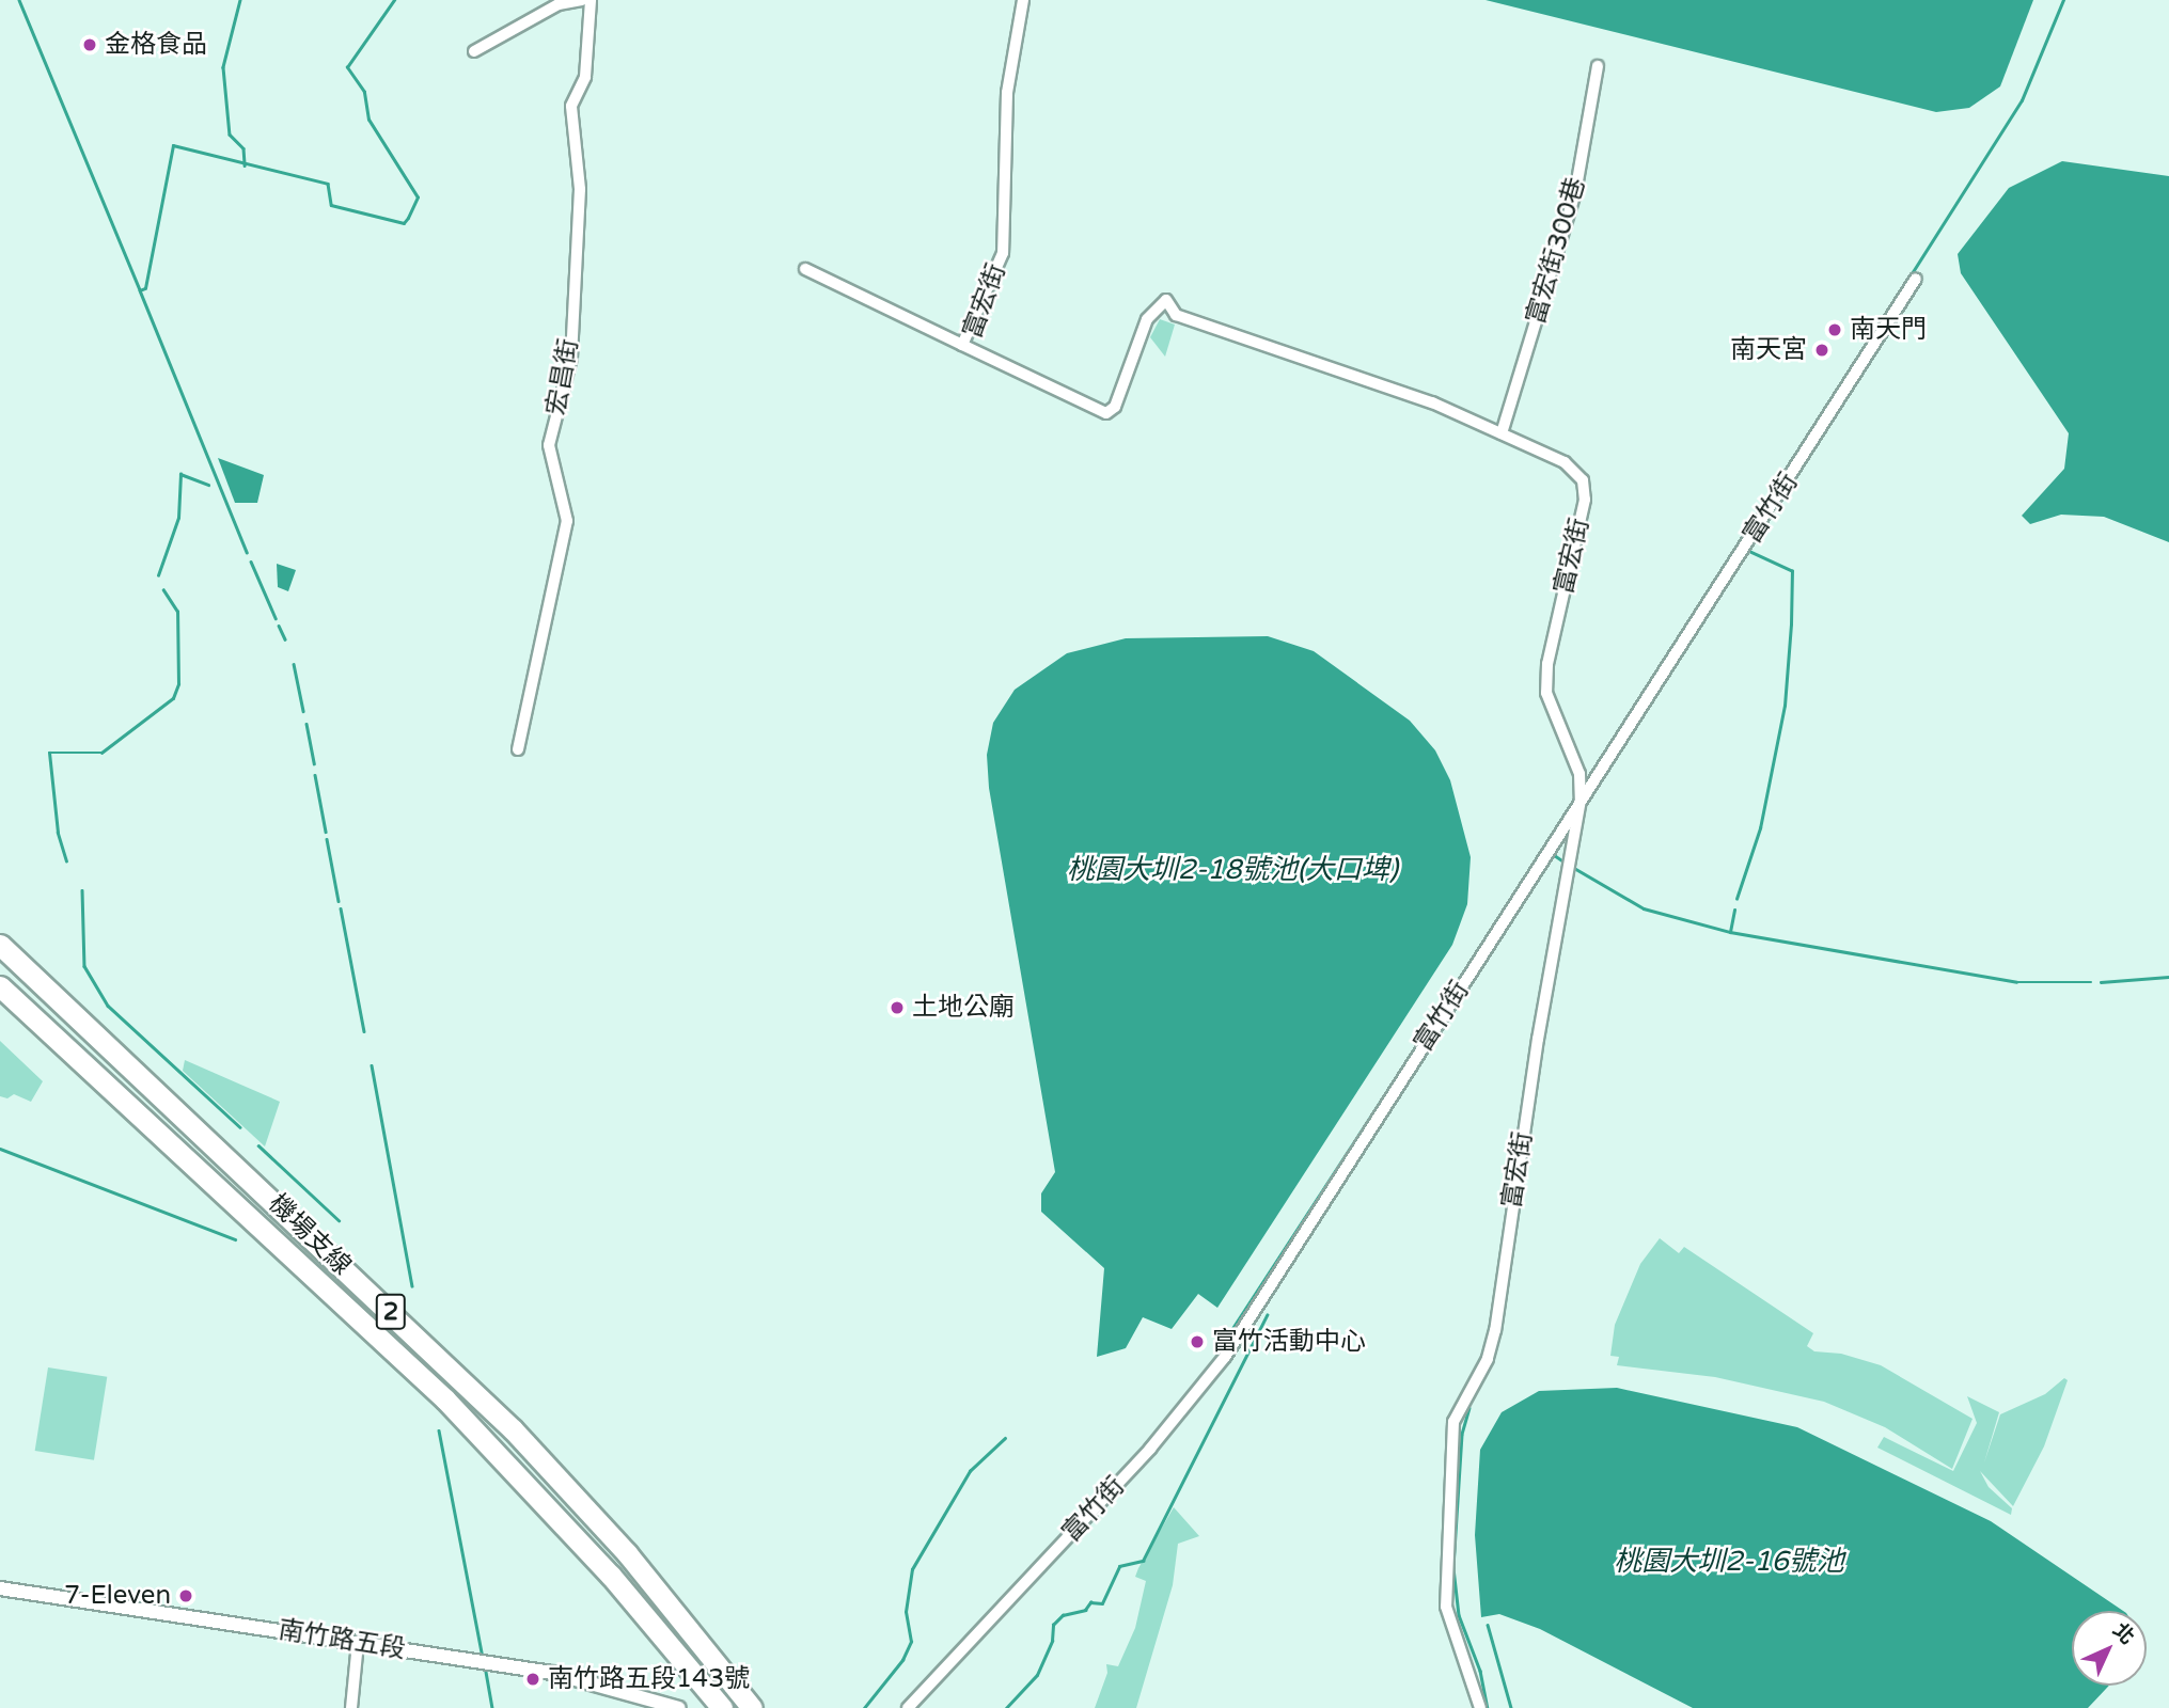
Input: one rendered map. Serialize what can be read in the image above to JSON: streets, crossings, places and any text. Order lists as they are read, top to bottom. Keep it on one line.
{"streets":{"highway":["機場支線","2"],"street":["富宏街300巷","富宏街","宏昌街","富竹街","南竹路五段"]},"crossings":[["富宏街300巷","富宏街"],["富宏街","富竹街"]],"water":["桃園大圳2-18號池(大口埤)","桃園大圳2-16號池"],"places":["金格食品","南天門","南天宮","土地公廟","富竹活動中心","7-Eleven","南竹路五段143號"],"north":"top right"}
